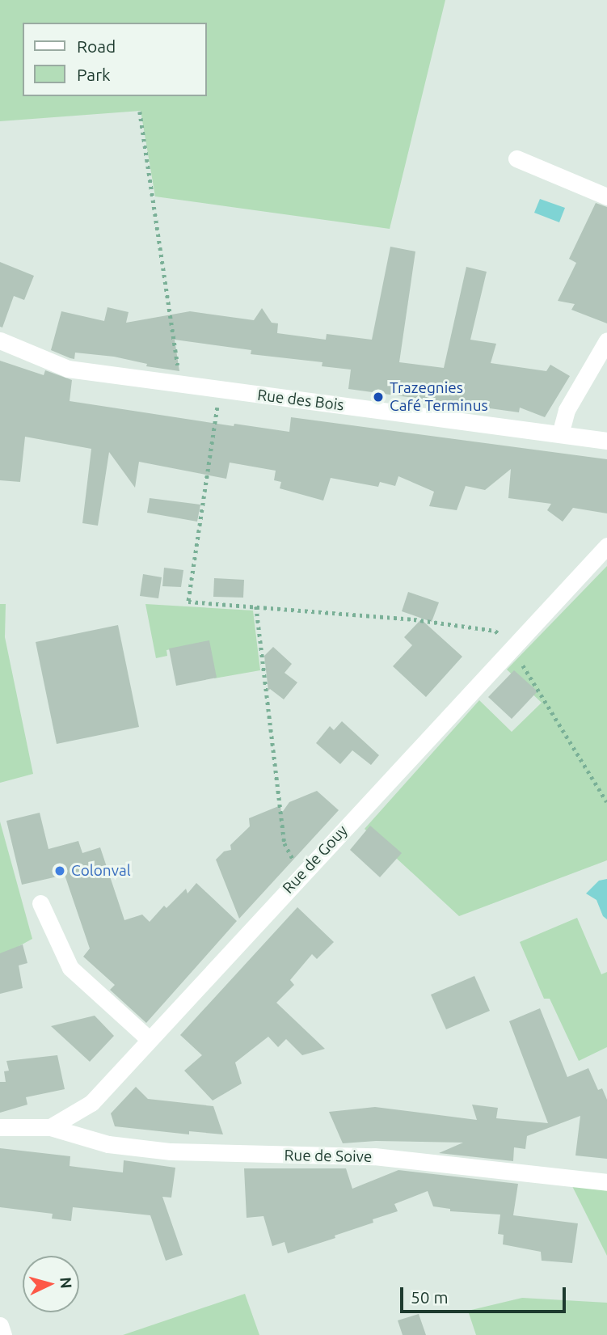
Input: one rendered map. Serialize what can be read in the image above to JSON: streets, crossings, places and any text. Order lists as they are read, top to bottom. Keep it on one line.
{"streets":{"street":["Rue des Bois","Rue de Gouy","Rue de Soive"]},"crossings":[["Rue de Gouy","Rue de Soive"]],"places":["Trazegnies Café Terminus","Colonval"],"legend":["Road","Park"],"scale_bar":"50 m","north":"right"}
